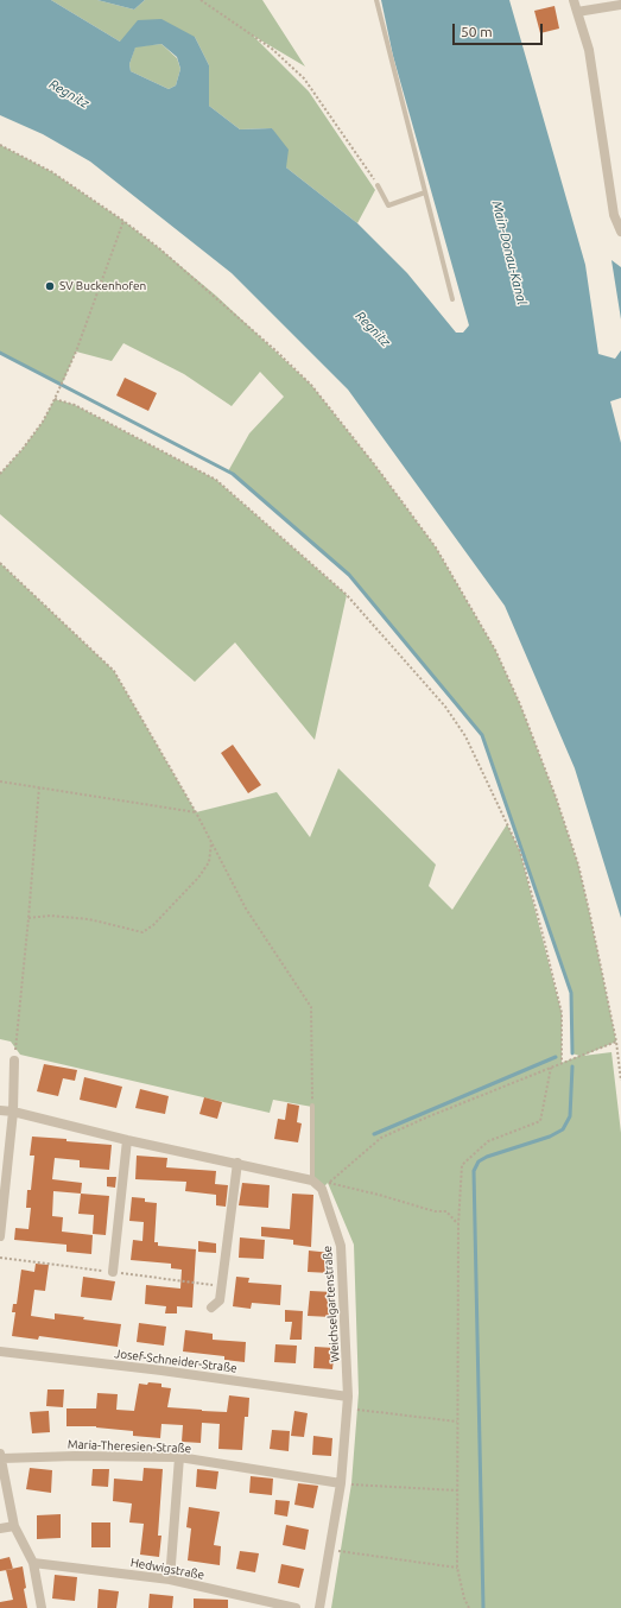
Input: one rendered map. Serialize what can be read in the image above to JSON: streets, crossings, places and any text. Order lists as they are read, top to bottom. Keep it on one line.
{"streets":{"street":["Weichselgartenstraße","Josef-Schneider-Straße","Maria-Theresien-Straße","Hedwigstraße"]},"crossings":[["Weichselgartenstraße","Josef-Schneider-Straße"],["Weichselgartenstraße","Maria-Theresien-Straße"]],"water":["Regnitz","Main-Donau-Kanal"],"places":["SV Buckenhofen"],"scale_bar":"50 m"}
